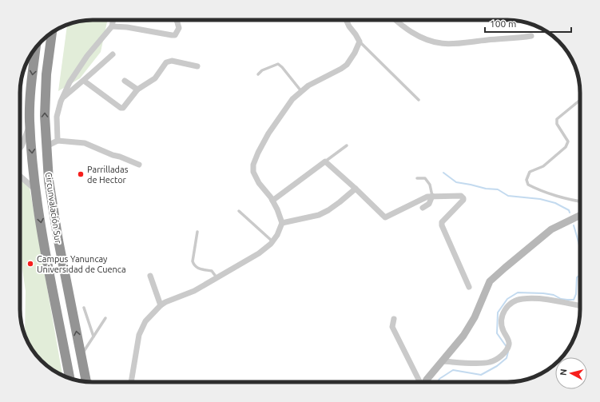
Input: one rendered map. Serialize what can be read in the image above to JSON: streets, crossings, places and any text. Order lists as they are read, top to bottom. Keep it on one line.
{"streets":{"highway":["Circunvalación Sur"]},"places":["Parrilladas de Hector","Campus Yanuncay Universidad de Cuenca"],"scale_bar":"100 m","north":"left"}
